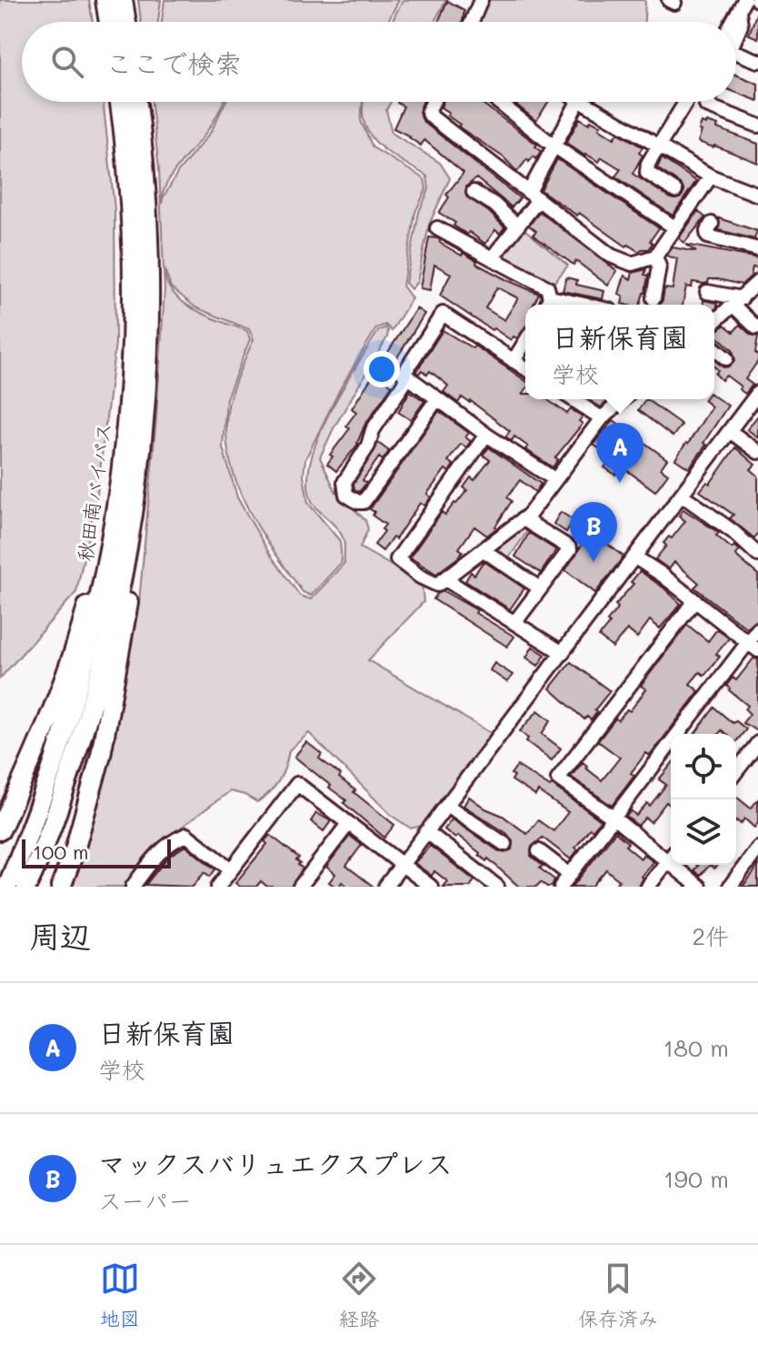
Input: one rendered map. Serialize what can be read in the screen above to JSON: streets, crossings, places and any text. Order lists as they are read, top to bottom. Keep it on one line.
{"streets":{"highway":["秋田南バイパス"]},"scale_bar":"100 m","page":{"search":"ここで検索","popup":["日新保育園","学校"],"pins":["A","B"],"scale":"100 m","heading":["周辺","2件"],"list":[{"mark":"A","name":"日新保育園","note":"学校","value":"180 m"},{"mark":"B","name":"マックスバリュエクスプレス","note":"スーパー","value":"190 m"}],"nav":["地図","経路","保存済み"]}}
